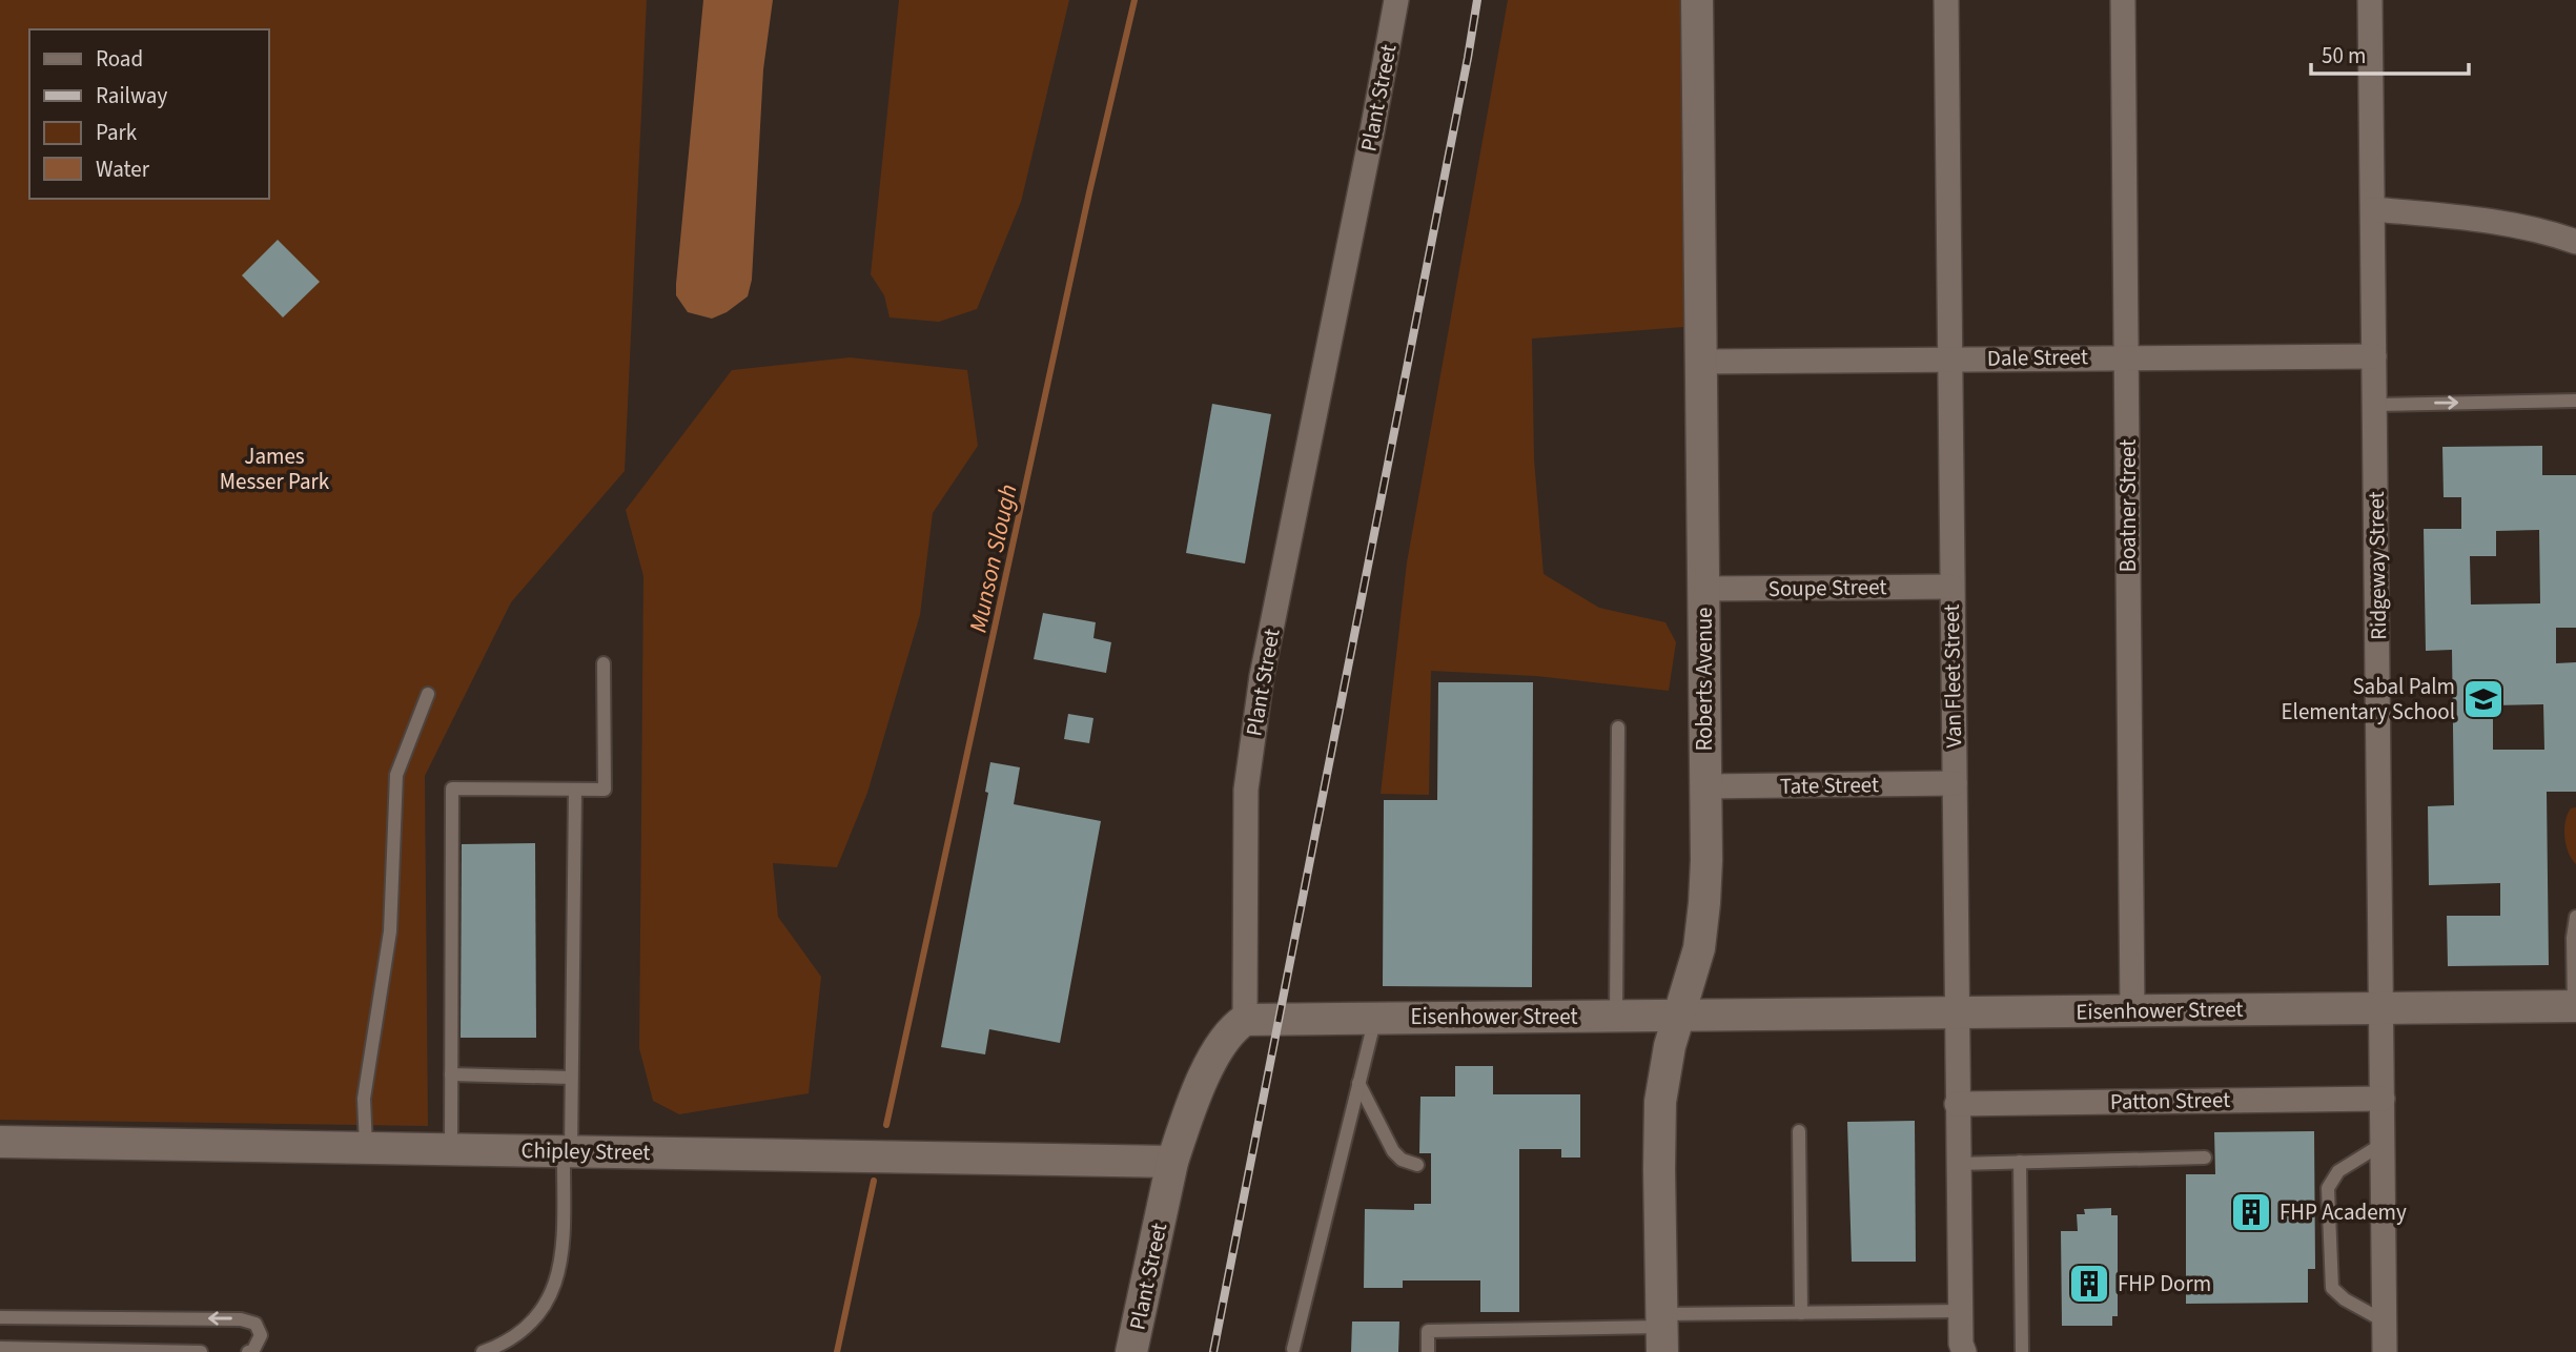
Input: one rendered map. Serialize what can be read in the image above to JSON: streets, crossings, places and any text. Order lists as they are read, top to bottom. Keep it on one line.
{"streets":{"street":["Plant Street","Dale Street","Boatner Street","Ridgeway Street","Soupe Street","Van Fleet Street","Roberts Avenue","Tate Street","Eisenhower Street","Patton Street","Chipley Street"]},"crossings":[["Plant Street","Eisenhower Street"],["Plant Street","Chipley Street"],["Dale Street","Boatner Street"],["Dale Street","Ridgeway Street"],["Dale Street","Van Fleet Street"],["Dale Street","Roberts Avenue"],["Boatner Street","Eisenhower Street"],["Ridgeway Street","Eisenhower Street"],["Ridgeway Street","Patton Street"],["Soupe Street","Van Fleet Street"],["Soupe Street","Roberts Avenue"],["Van Fleet Street","Tate Street"],["Van Fleet Street","Eisenhower Street"],["Van Fleet Street","Patton Street"],["Roberts Avenue","Tate Street"],["Roberts Avenue","Eisenhower Street"]],"water":["Munson Slough"],"parks":["James Messer Park"],"places":{"school or university":["Sabal Palm Elementary School"],"building":["FHP Academy","FHP Dorm"]},"legend":["Road","Railway","Park","Water"],"scale_bar":"50 m"}
